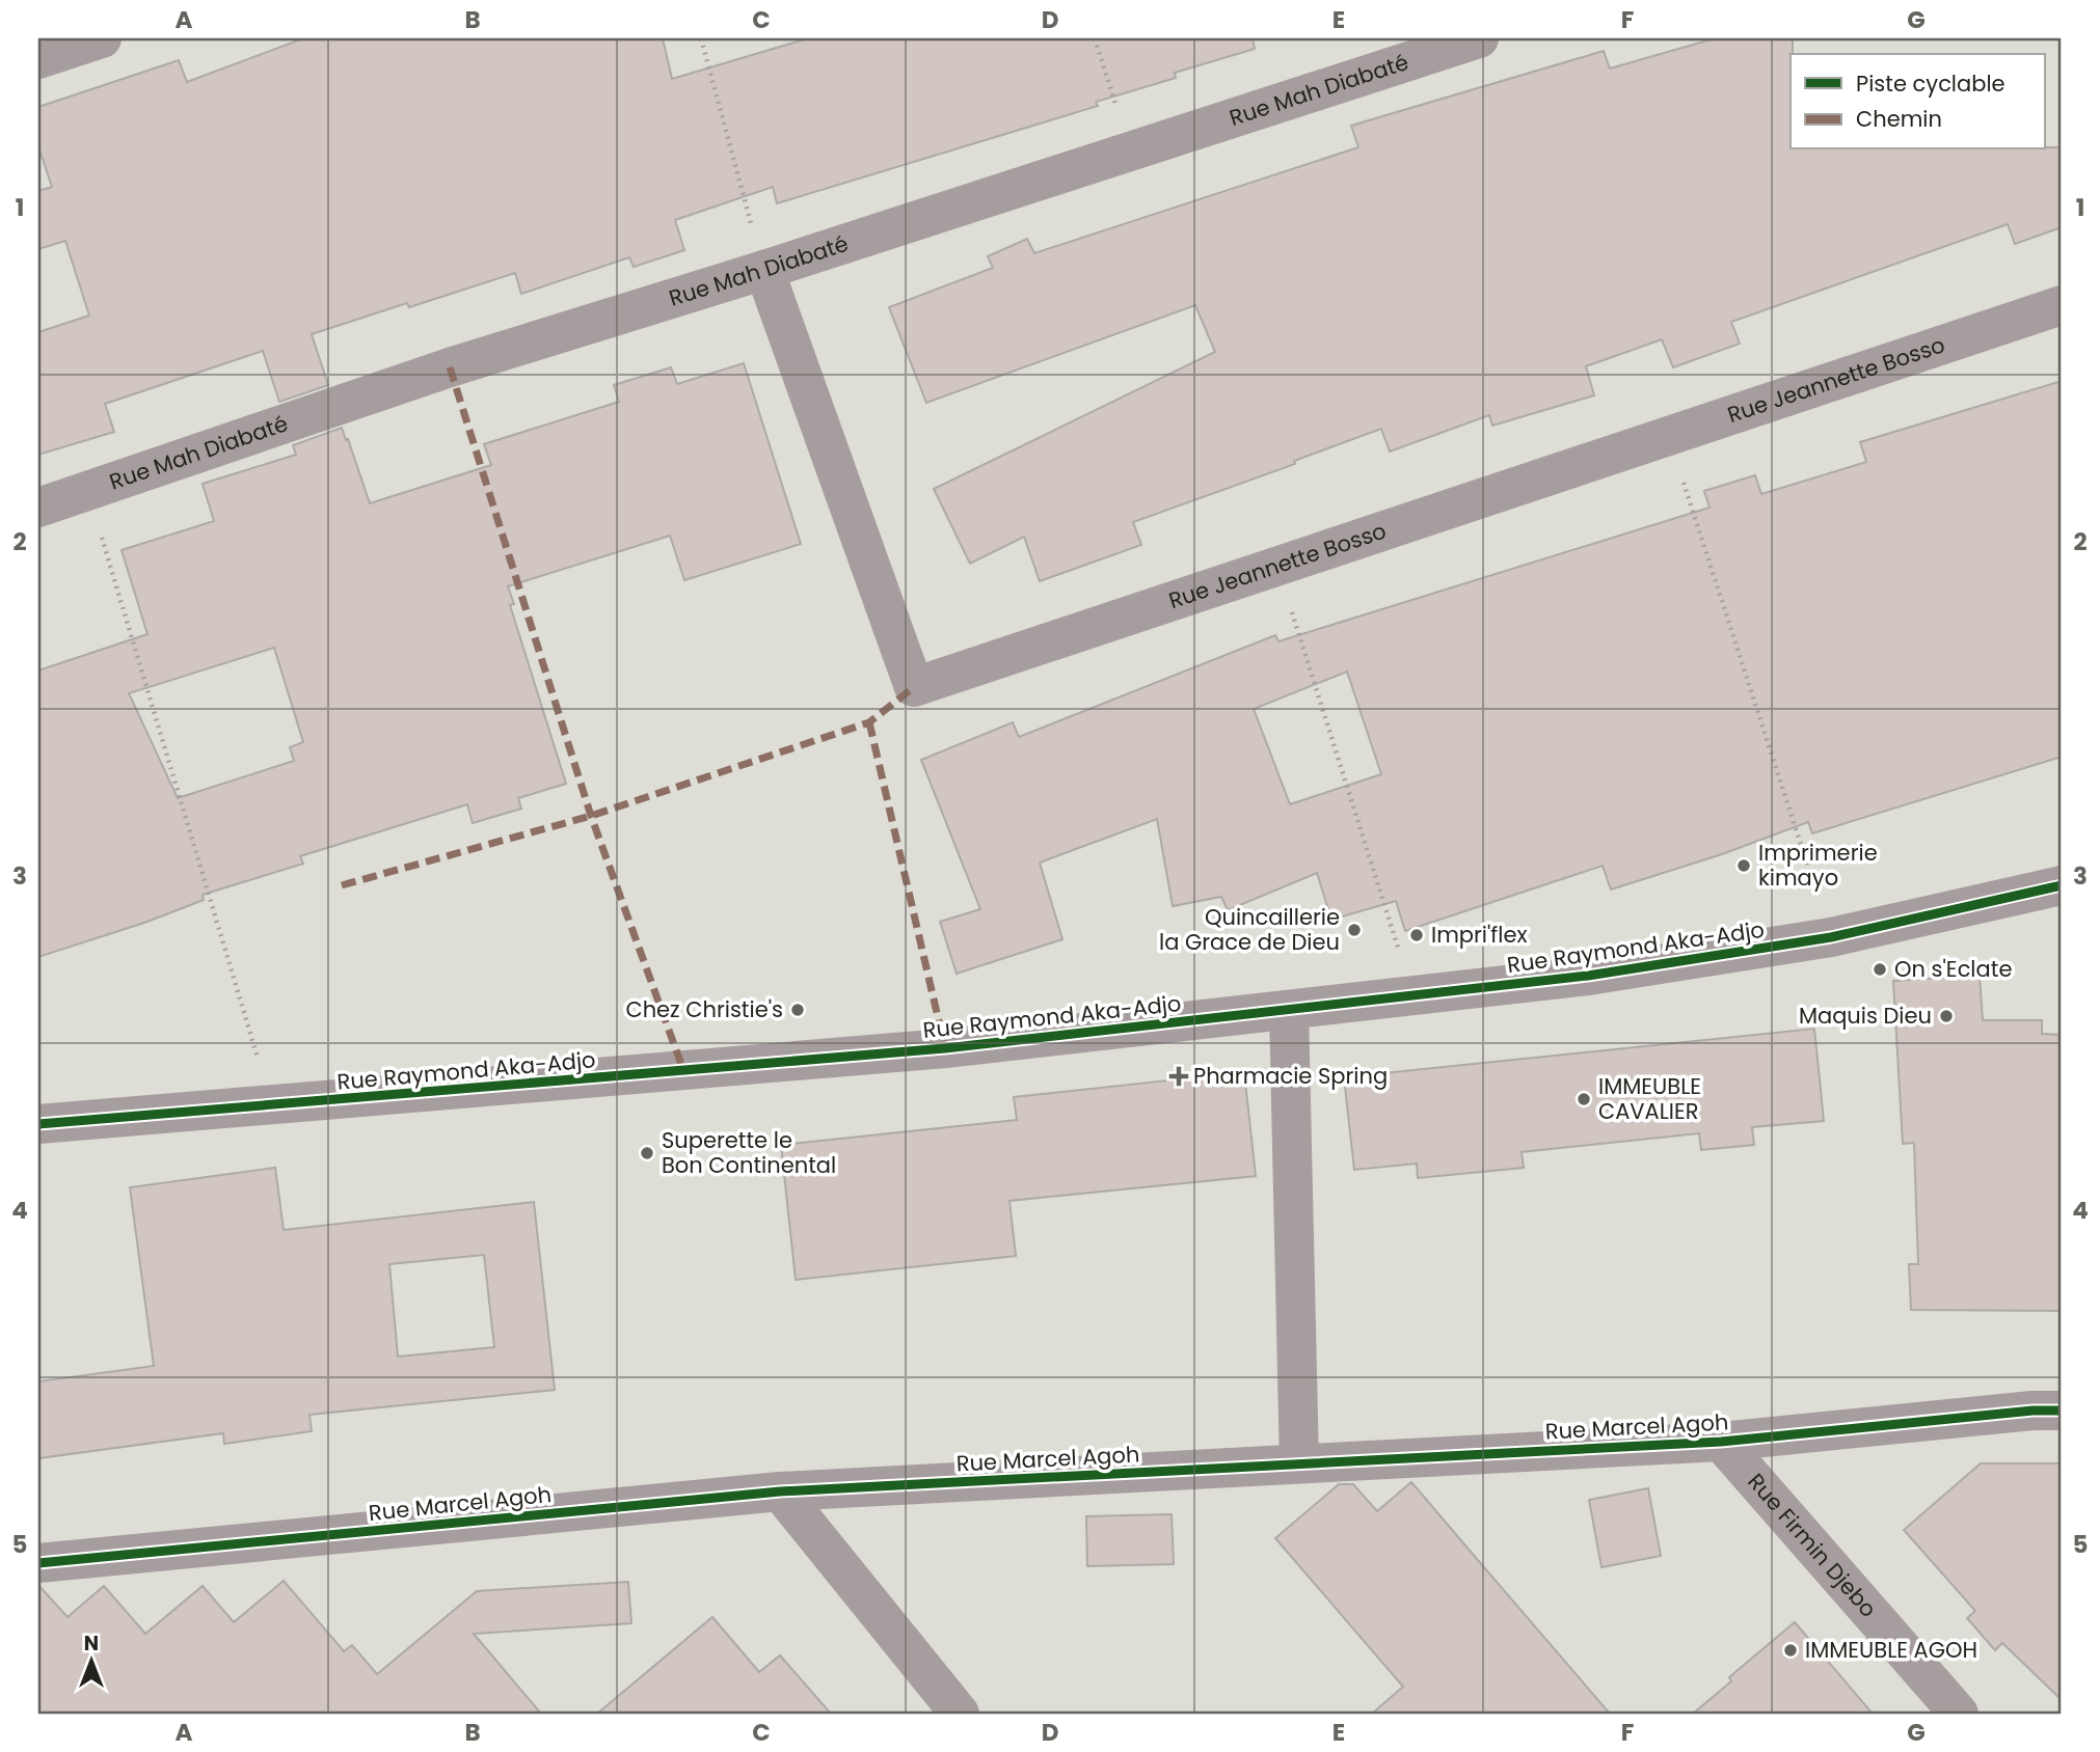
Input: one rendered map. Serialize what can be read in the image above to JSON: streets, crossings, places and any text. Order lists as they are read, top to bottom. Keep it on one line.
{"streets":{"street":["Rue Mah Diabaté","Rue Jeannette Bosso","Rue Raymond Aka-Adjo","Rue Marcel Agoh","Rue Firmin Djebo"]},"crossings":[["Rue Mah Diabaté","Rue Jeannette Bosso"],["Rue Marcel Agoh","Rue Firmin Djebo"]],"places":{"other":["Imprimerie kimayo","Quincaillerie la Grace de Dieu","Impri'flex","On s'Eclate","Chez Christie's","Maquis Dieu","IMMEUBLE CAVALIER","Superette le Bon Continental","IMMEUBLE AGOH"],"health":["Pharmacie Spring"]},"legend":["Piste cyclable","Chemin"],"north":"top","grid":{"columns":["A","B","C","D","E","F","G"],"rows":["1","2","3","4","5"]}}
